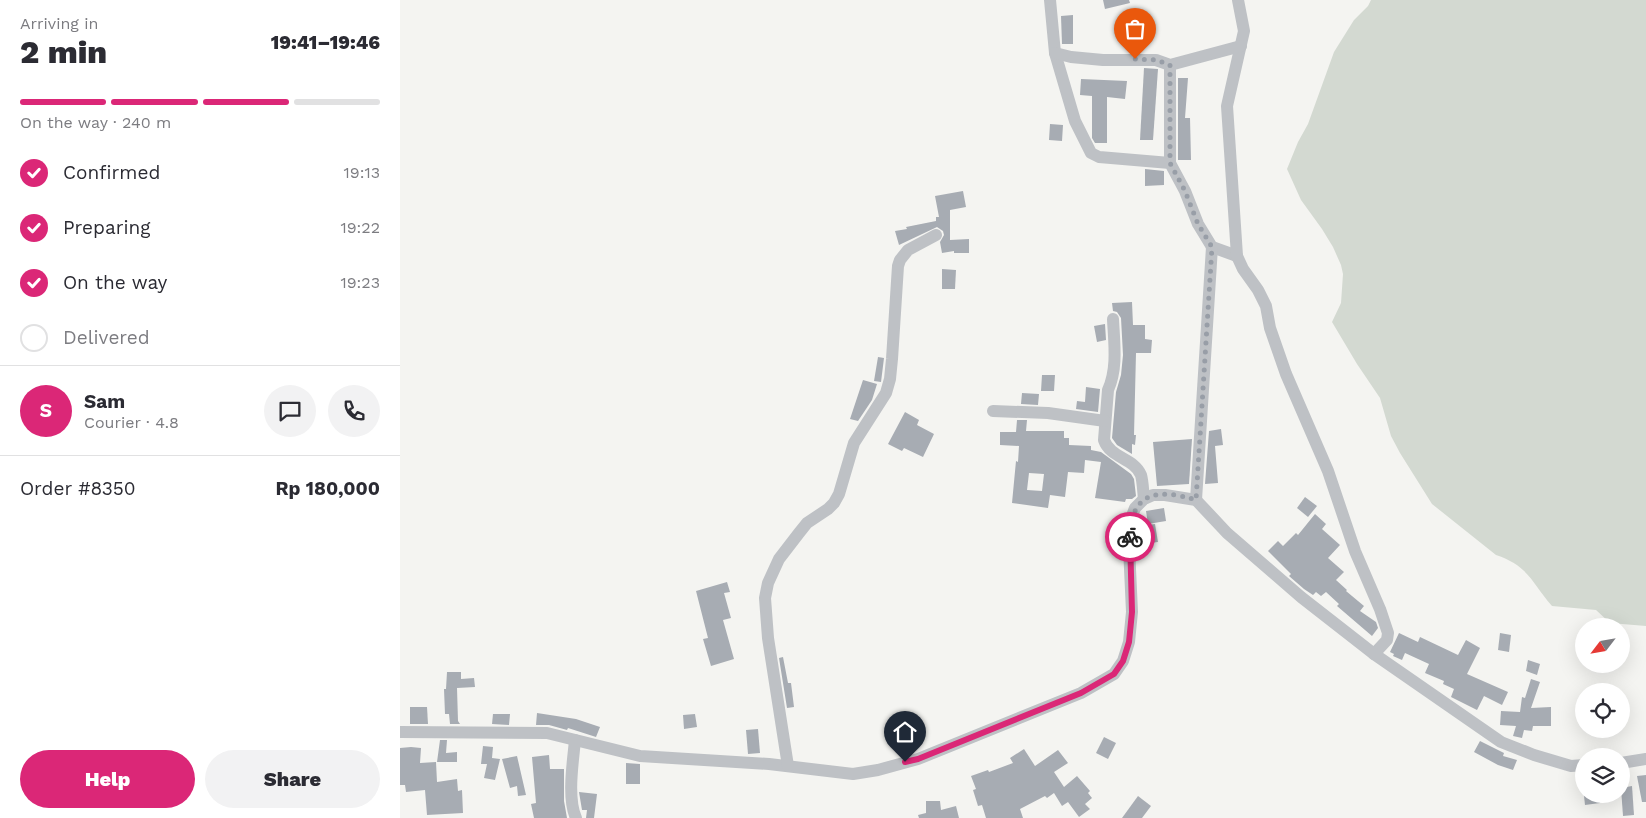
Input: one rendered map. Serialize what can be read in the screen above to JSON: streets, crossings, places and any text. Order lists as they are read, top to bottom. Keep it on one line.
{"north":"bottom left","page":{"heading":["2 min","Arriving in","19:41–19:46"],"panel":["Sam","Courier · 4.8","Order #8350","Rp 180,000"],"bar":"On the way · 240 m","list":[["Confirmed","19:13"],["Preparing","19:22"],["On the way","19:23"],"Delivered"],"round":"S","buttons":["Help","Share"]}}
